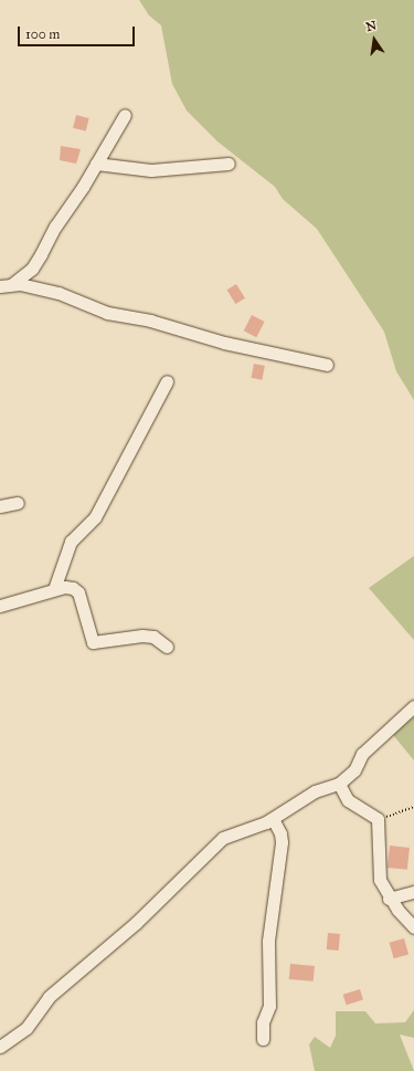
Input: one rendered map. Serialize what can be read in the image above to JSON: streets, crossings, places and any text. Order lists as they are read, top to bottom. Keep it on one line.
{"scale_bar":"100 m","north":"top"}
